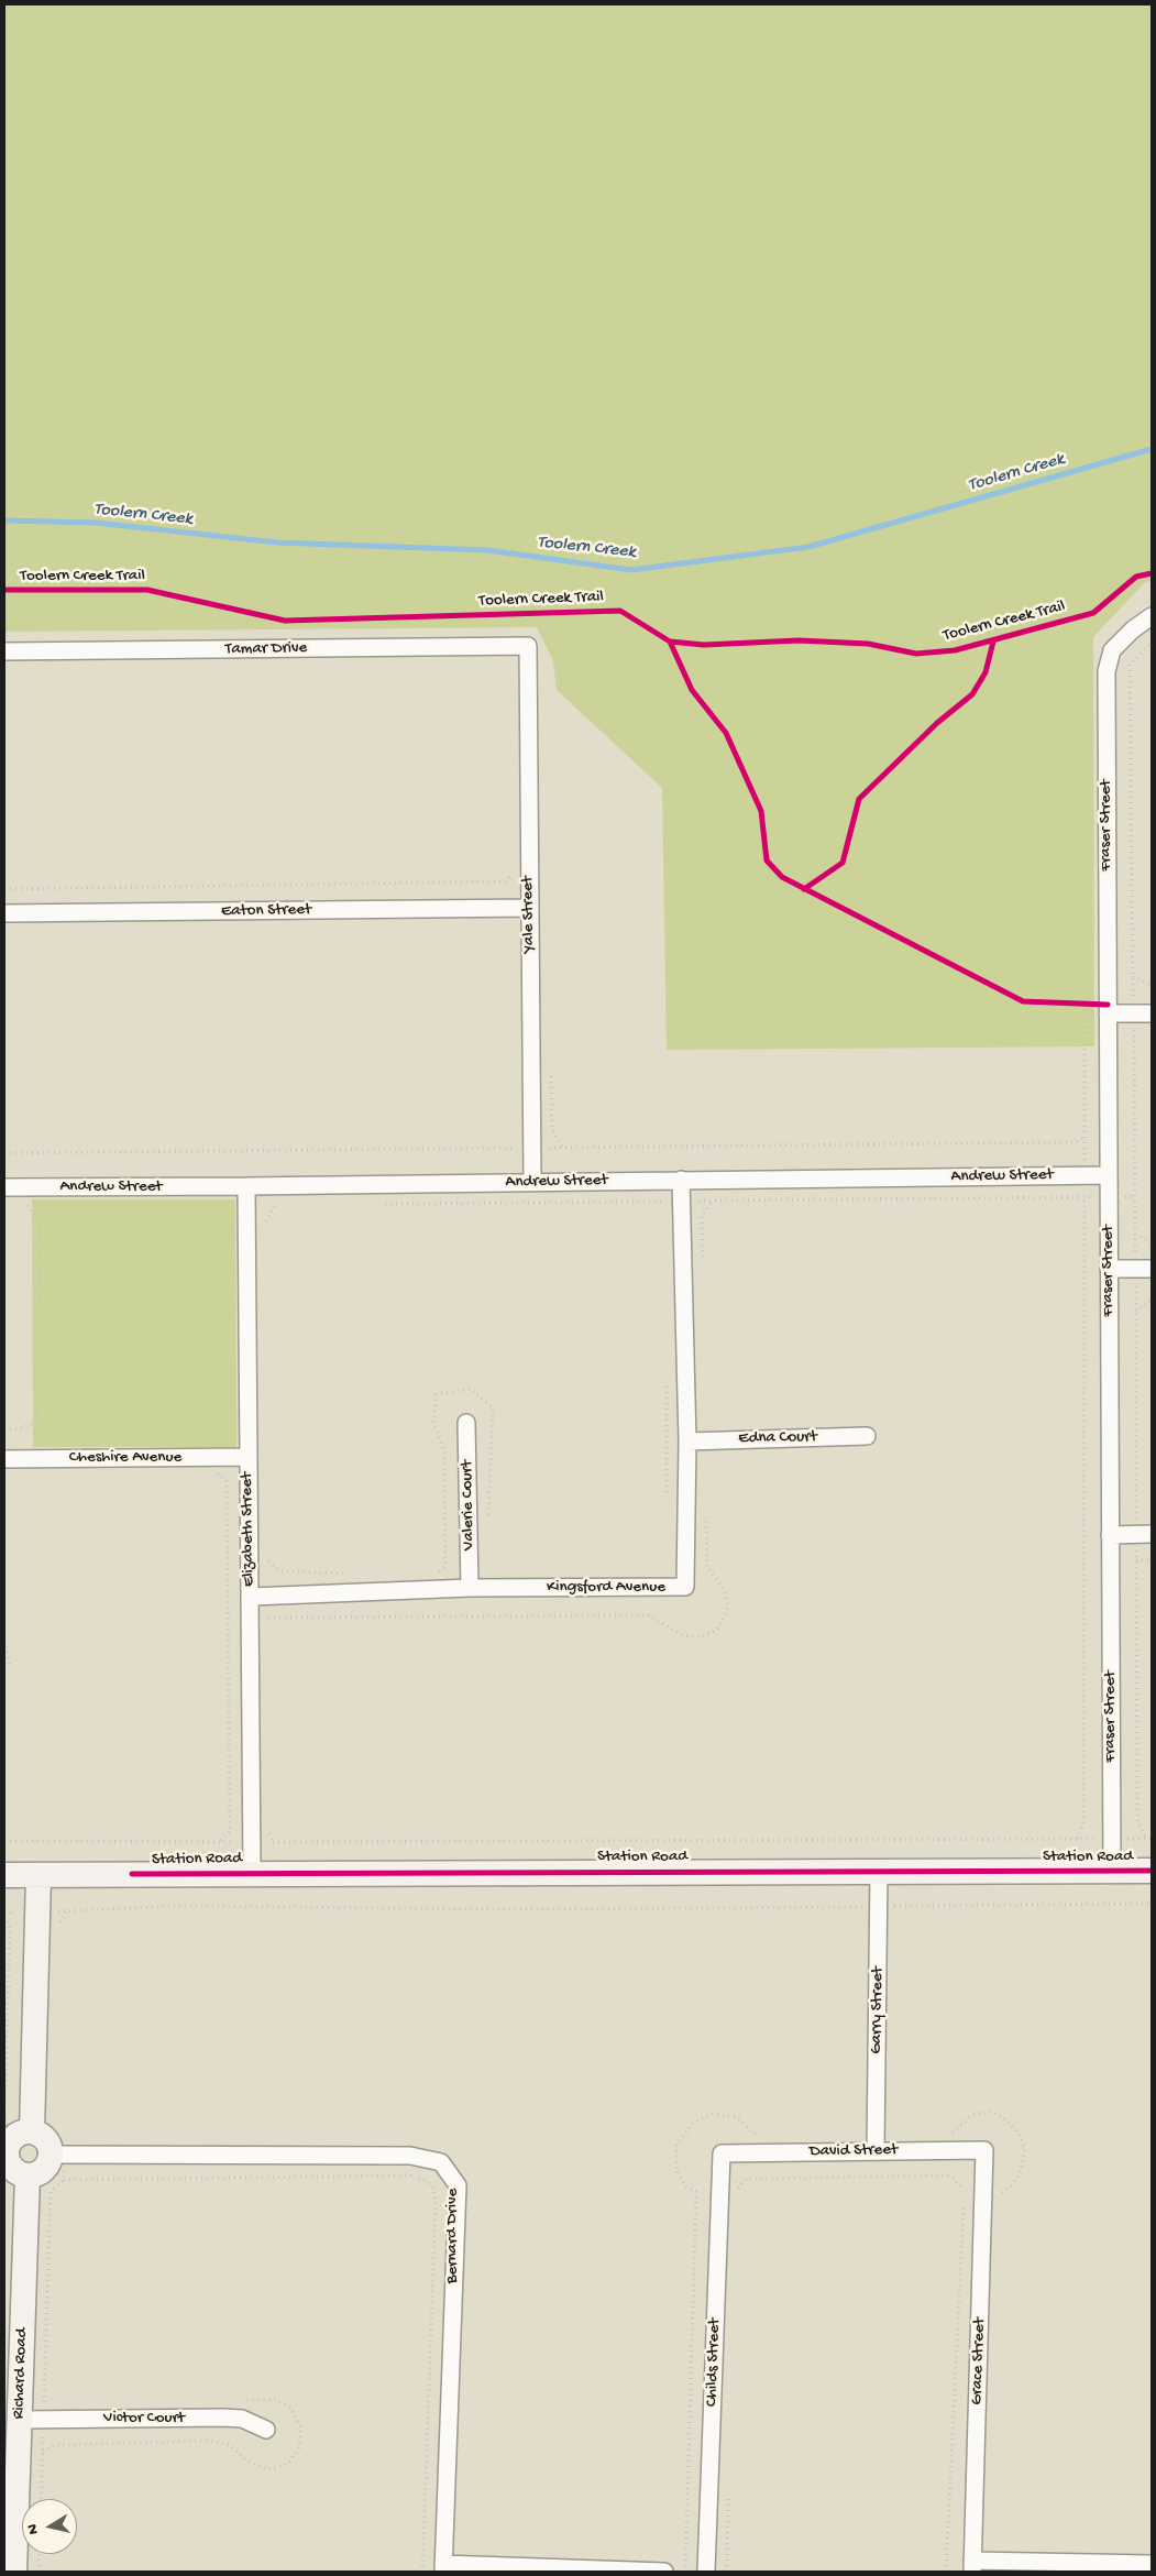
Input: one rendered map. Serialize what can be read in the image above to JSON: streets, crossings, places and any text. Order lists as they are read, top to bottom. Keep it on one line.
{"streets":{"street":["Tamar Drive","Fraser Street","Eaton Street","Yale Street","Andrew Street","Edna Court","Cheshire Avenue","Valerie Court","Elizabeth Street","Kingsford Avenue","Station Road","Garry Street","David Street","Bernard Drive","Grace Street","Childs Street","Richard Road","Victor Court"],"cycle path":["Toolern Creek Trail"]},"crossings":[["Tamar Drive","Yale Street"],["Fraser Street","Andrew Street"],["Fraser Street","Station Road"],["Eaton Street","Yale Street"],["Yale Street","Andrew Street"],["Andrew Street","Elizabeth Street"],["Andrew Street","Kingsford Avenue"],["Edna Court","Kingsford Avenue"],["Cheshire Avenue","Elizabeth Street"],["Valerie Court","Kingsford Avenue"],["Elizabeth Street","Kingsford Avenue"],["Elizabeth Street","Station Road"],["Station Road","Garry Street"],["Garry Street","David Street"],["David Street","Grace Street"],["David Street","Childs Street"],["Bernard Drive","Richard Road"],["Richard Road","Victor Court"]],"water":["Toolern Creek"],"north":"left"}
